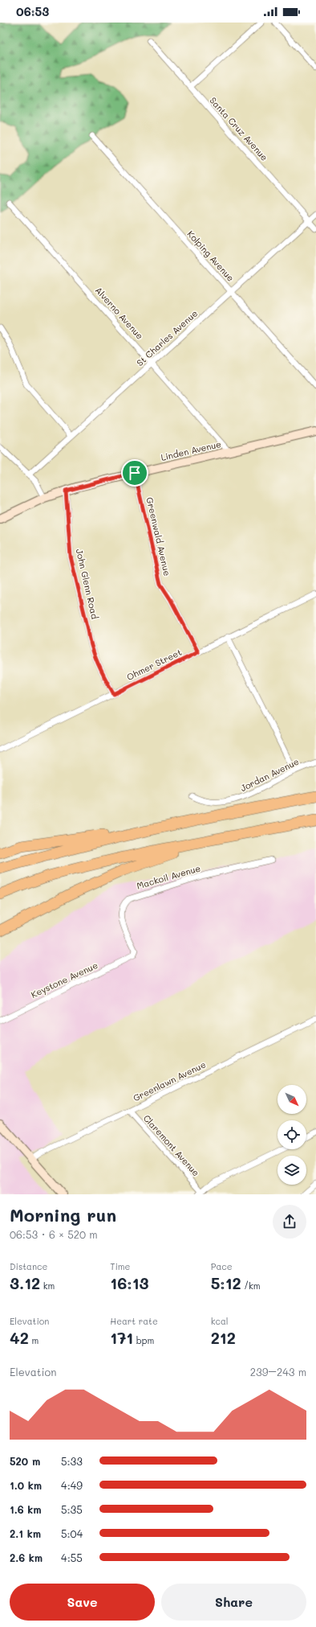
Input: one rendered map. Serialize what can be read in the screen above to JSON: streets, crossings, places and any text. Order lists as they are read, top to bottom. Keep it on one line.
{"streets":{"main road":["Linden Avenue"],"street":["Santa Cruz Avenue","Kolping Avenue","Alverno Avenue","St Charles Avenue","Greenwald Avenue","John Glenn Road","Ohmer Street","Jordan Avenue","Mackoil Avenue","Keystone Avenue","Greenlawn Avenue","Claremont Avenue"]},"crossings":[["Santa Cruz Avenue","St Charles Avenue"],["Kolping Avenue","St Charles Avenue"],["Alverno Avenue","St Charles Avenue"],["Alverno Avenue","Linden Avenue"],["Linden Avenue","Greenwald Avenue"],["Linden Avenue","John Glenn Road"],["Greenwald Avenue","Ohmer Street"],["John Glenn Road","Ohmer Street"],["Mackoil Avenue","Keystone Avenue"],["Greenlawn Avenue","Claremont Avenue"]],"north":"bottom right","page":{"status":"06:53","heading":["Morning run","06:53 · 6 × 520 m"],"stats":[["Distance","3.12 km"],["Time","16:13"],["Pace","5:12 /km"],["Elevation","42 m"],["Heart rate","171 bpm"],["kcal","212"]],"chart":["Elevation","239–243 m"],"list":[{"name":"520 m","note":"5:33"},{"name":"1.0 km","note":"4:49"},{"name":"1.6 km","note":"5:35"},{"name":"2.1 km","note":"5:04"},{"name":"2.6 km","note":"4:55"}],"buttons":["Save","Share"]}}
